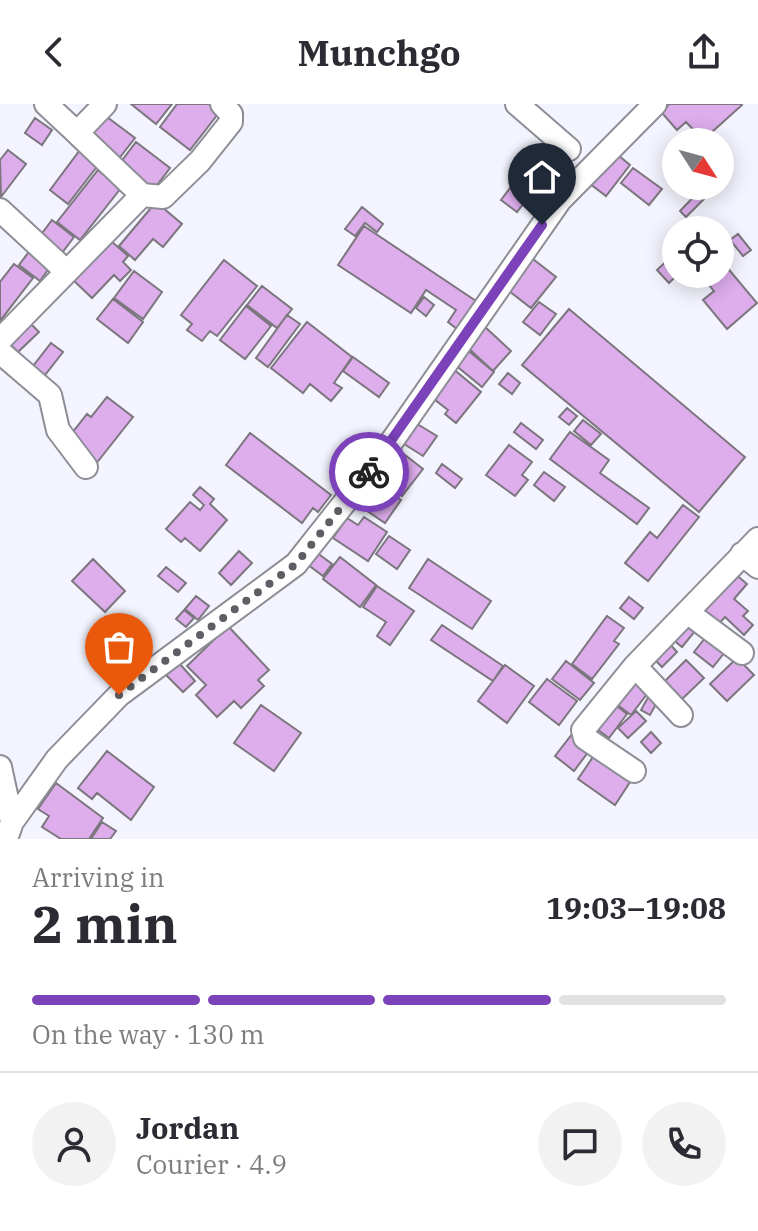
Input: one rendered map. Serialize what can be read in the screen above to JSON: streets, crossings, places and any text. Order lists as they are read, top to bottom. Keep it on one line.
{"north":"bottom right","page":{"header":"Munchgo","heading":["2 min","Arriving in","19:03–19:08"],"panel":["Jordan","Courier · 4.9"],"bar":"On the way · 130 m"}}
